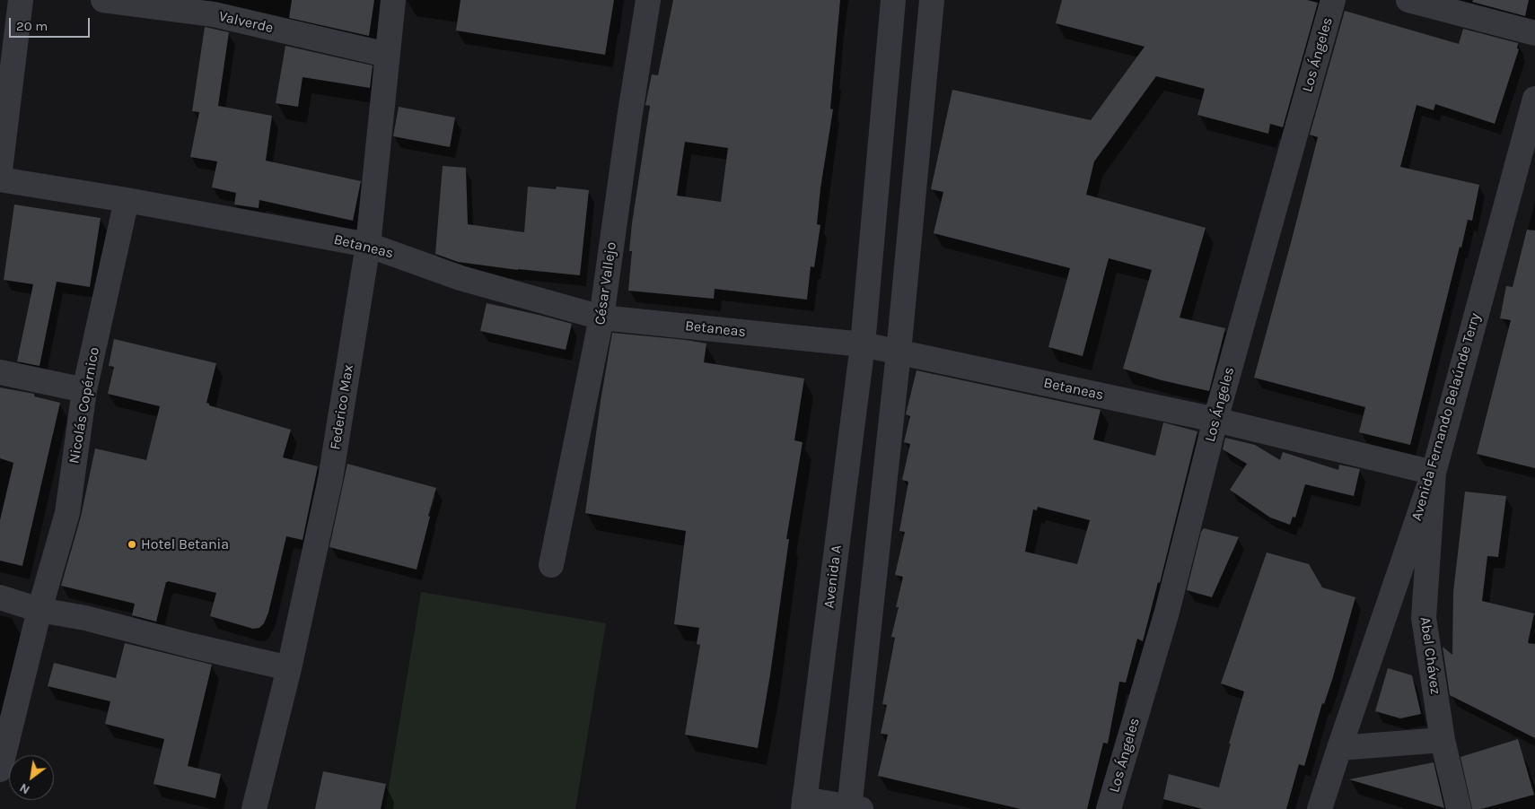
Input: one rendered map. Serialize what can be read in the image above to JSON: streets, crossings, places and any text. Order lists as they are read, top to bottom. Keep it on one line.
{"streets":{"street":["Valverde","Los Ángeles","Betaneas","César Vallejo","Nicolás Copérnico","Federico Max","Avenida Fernando Belaúnde Terry","Avenida A","Abel Chávez"]},"crossings":[["Valverde","Federico Max"],["Los Ángeles","Betaneas"],["Betaneas","César Vallejo"],["Betaneas","Nicolás Copérnico"],["Betaneas","Federico Max"],["Betaneas","Avenida Fernando Belaúnde Terry"],["Betaneas","Avenida A"],["Betaneas","Abel Chávez"],["Avenida Fernando Belaúnde Terry","Abel Chávez"]],"places":["Hotel Betania"],"scale_bar":"20 m","north":"bottom left"}
